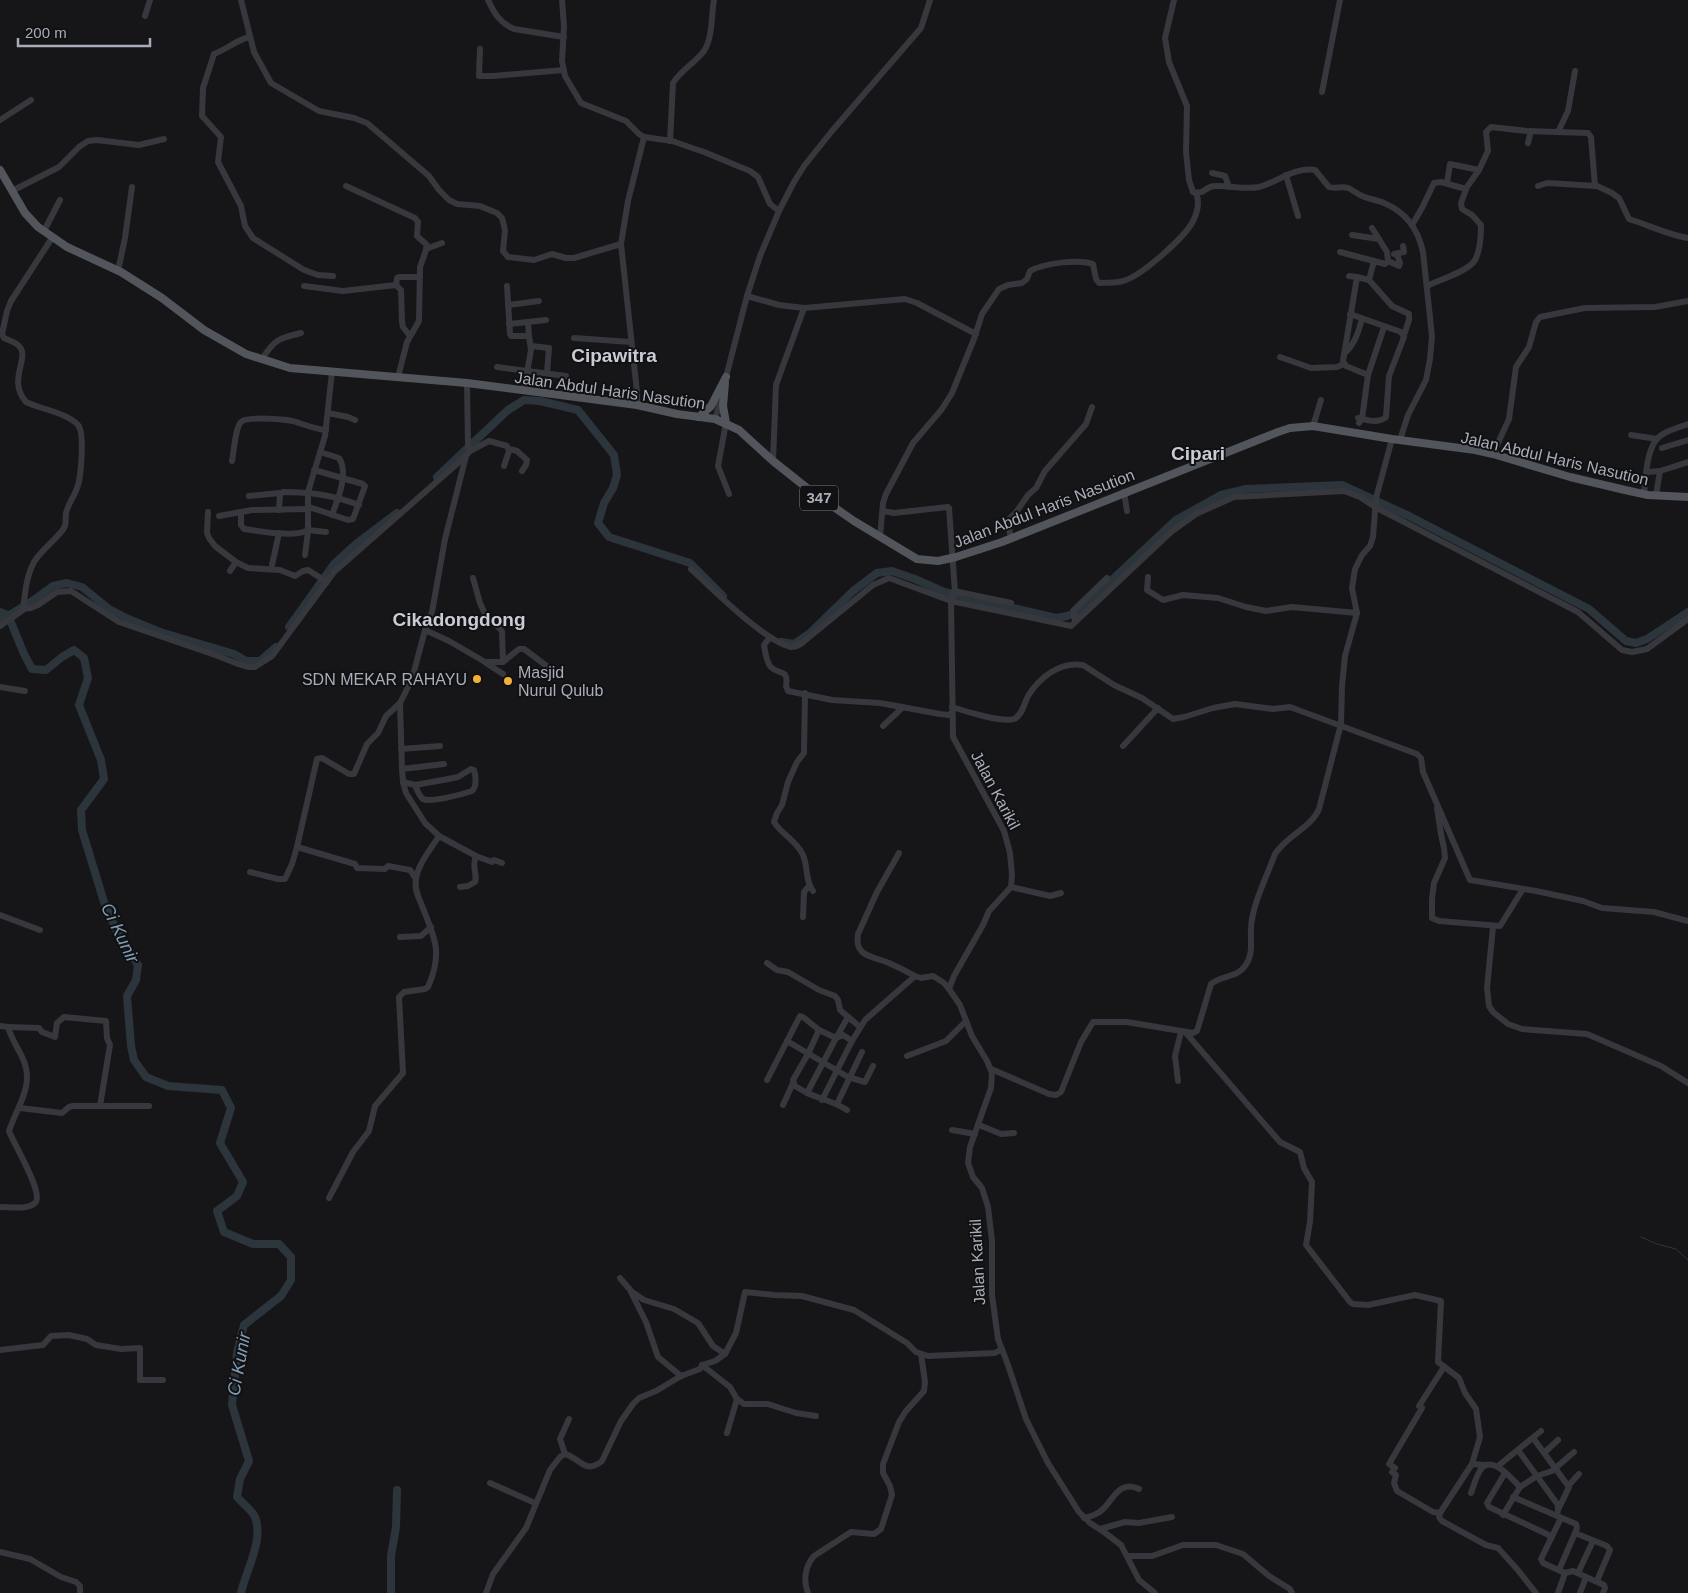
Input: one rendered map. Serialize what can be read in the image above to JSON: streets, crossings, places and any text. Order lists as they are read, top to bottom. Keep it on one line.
{"streets":{"main road":["Jalan Abdul Haris Nasution","347"],"street":["Jalan Karikil"]},"districts":["Cipawitra","Cipari","Cikadongdong"],"water":["Ci Kunir"],"places":["SDN MEKAR RAHAYU","Masjid Nurul Qulub"],"scale_bar":"200 m"}
